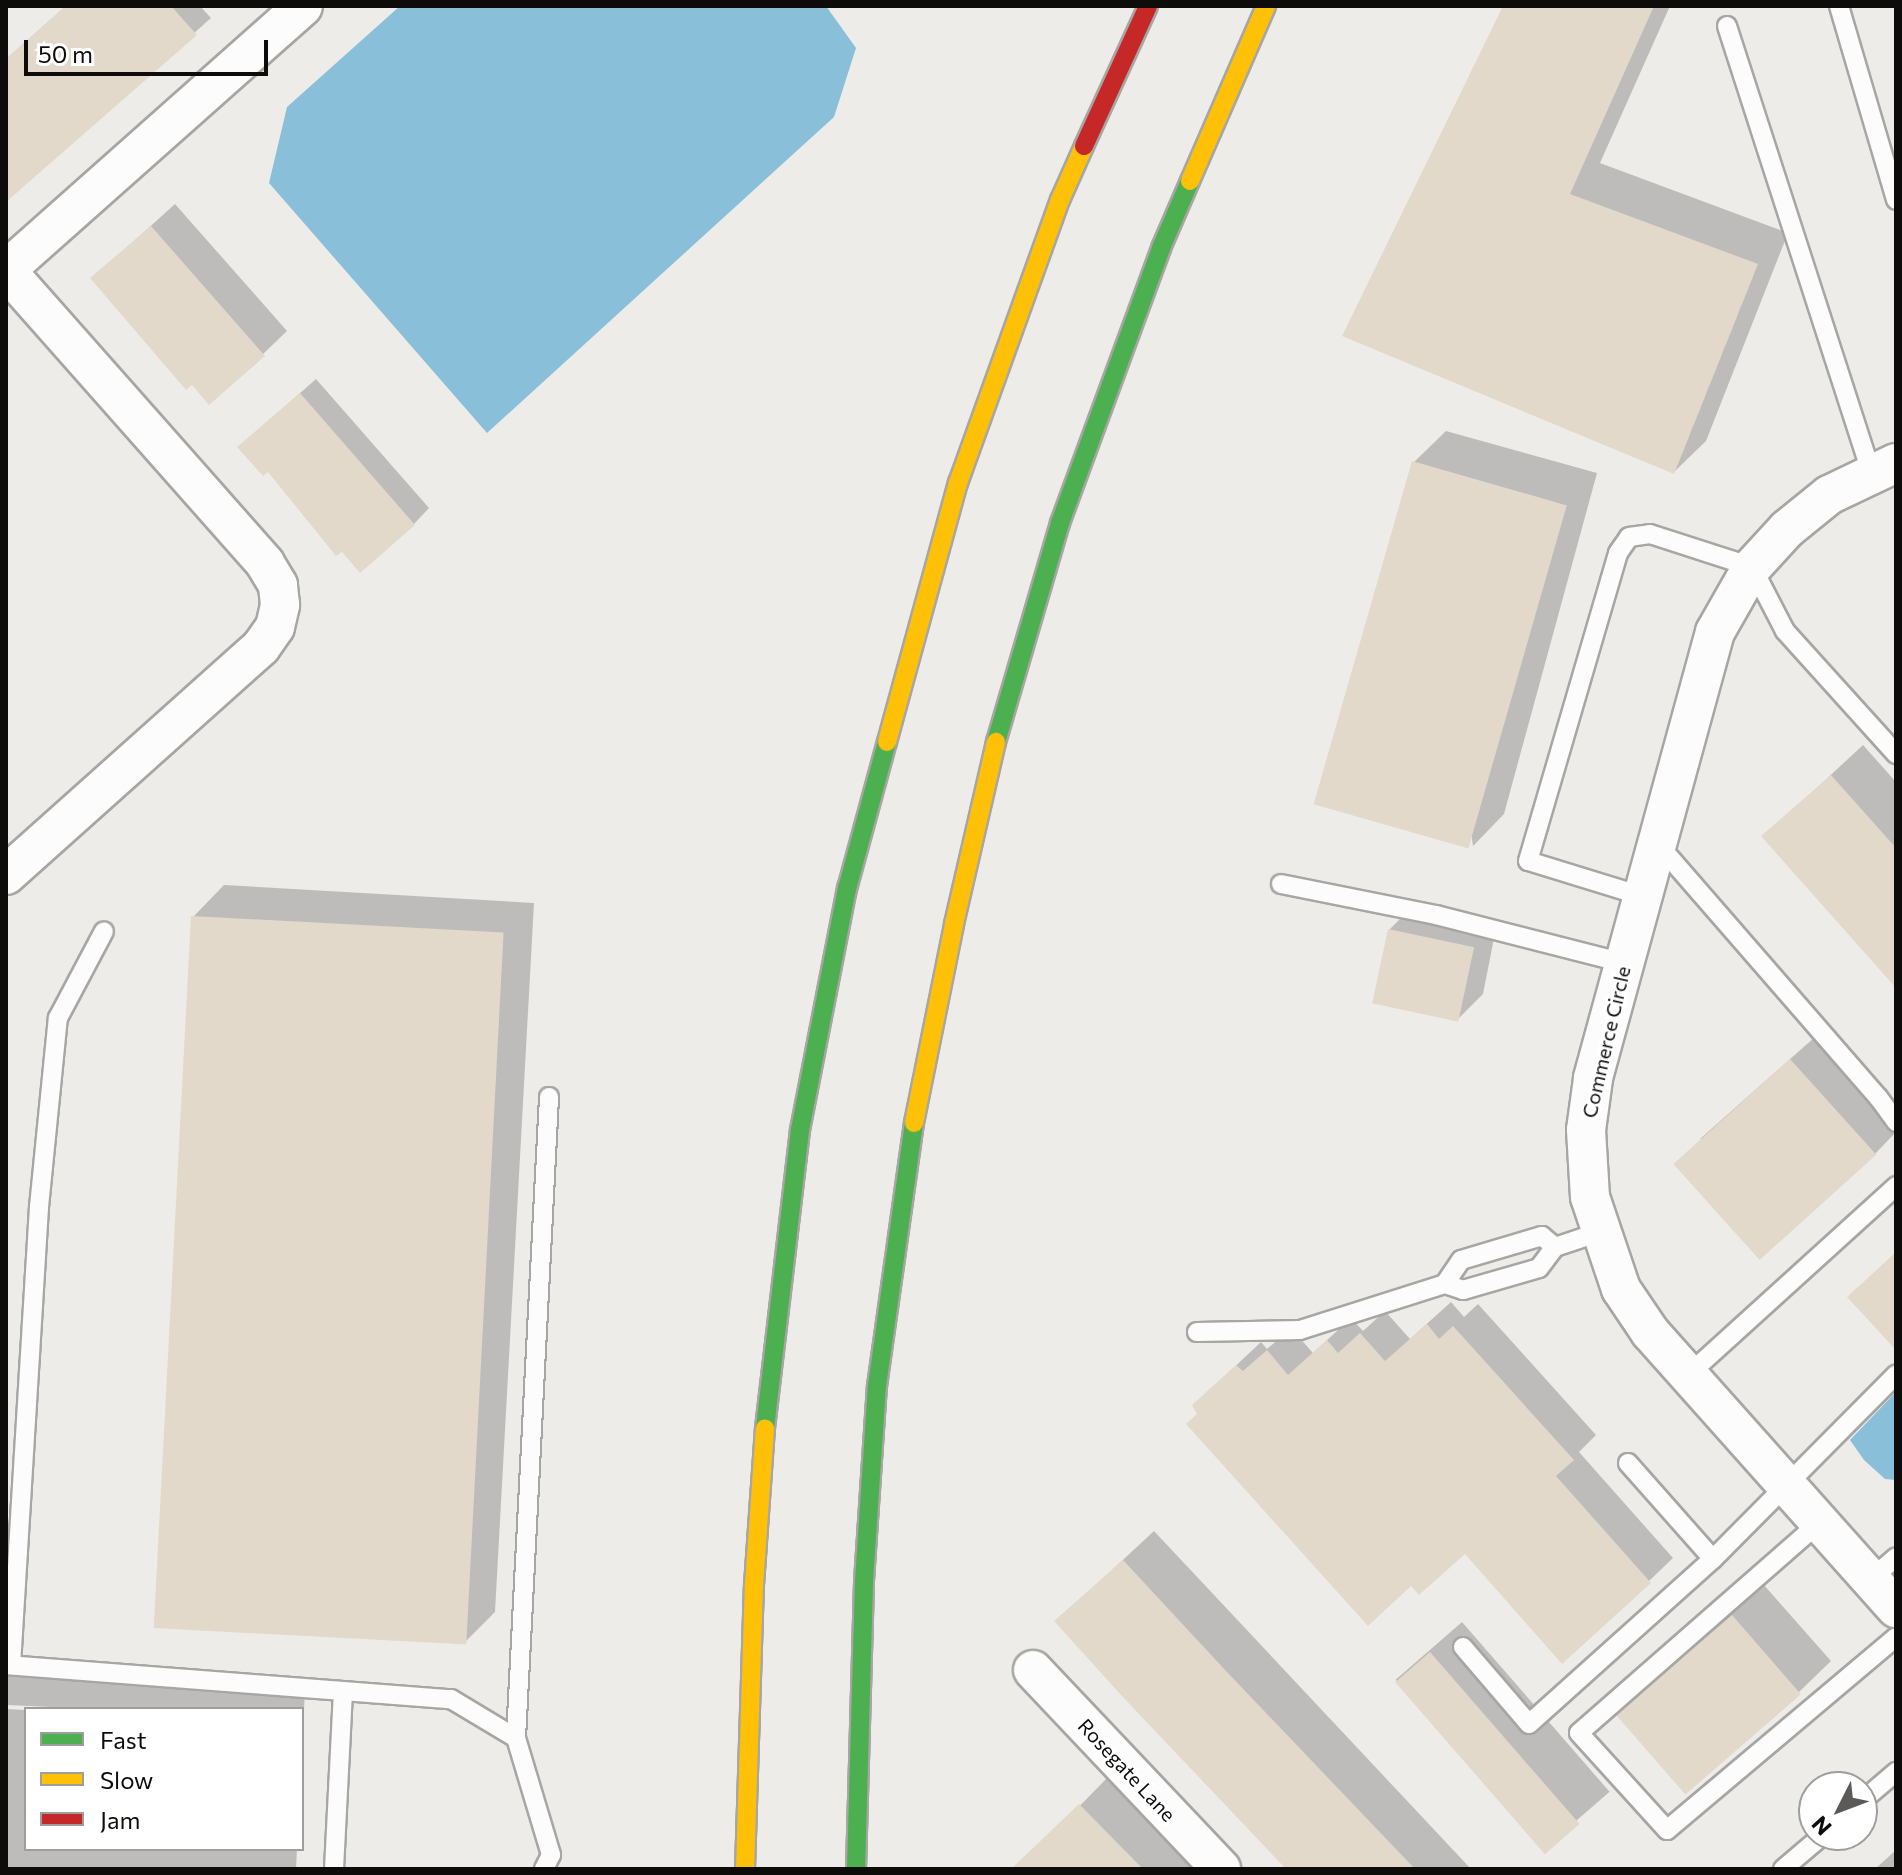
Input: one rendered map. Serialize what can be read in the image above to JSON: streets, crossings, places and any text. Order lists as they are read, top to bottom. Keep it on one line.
{"streets":{"street":["Commerce Circle","Rosegate Lane"]},"legend":["Fast","Slow","Jam"],"scale_bar":"50 m","north":"bottom left"}
